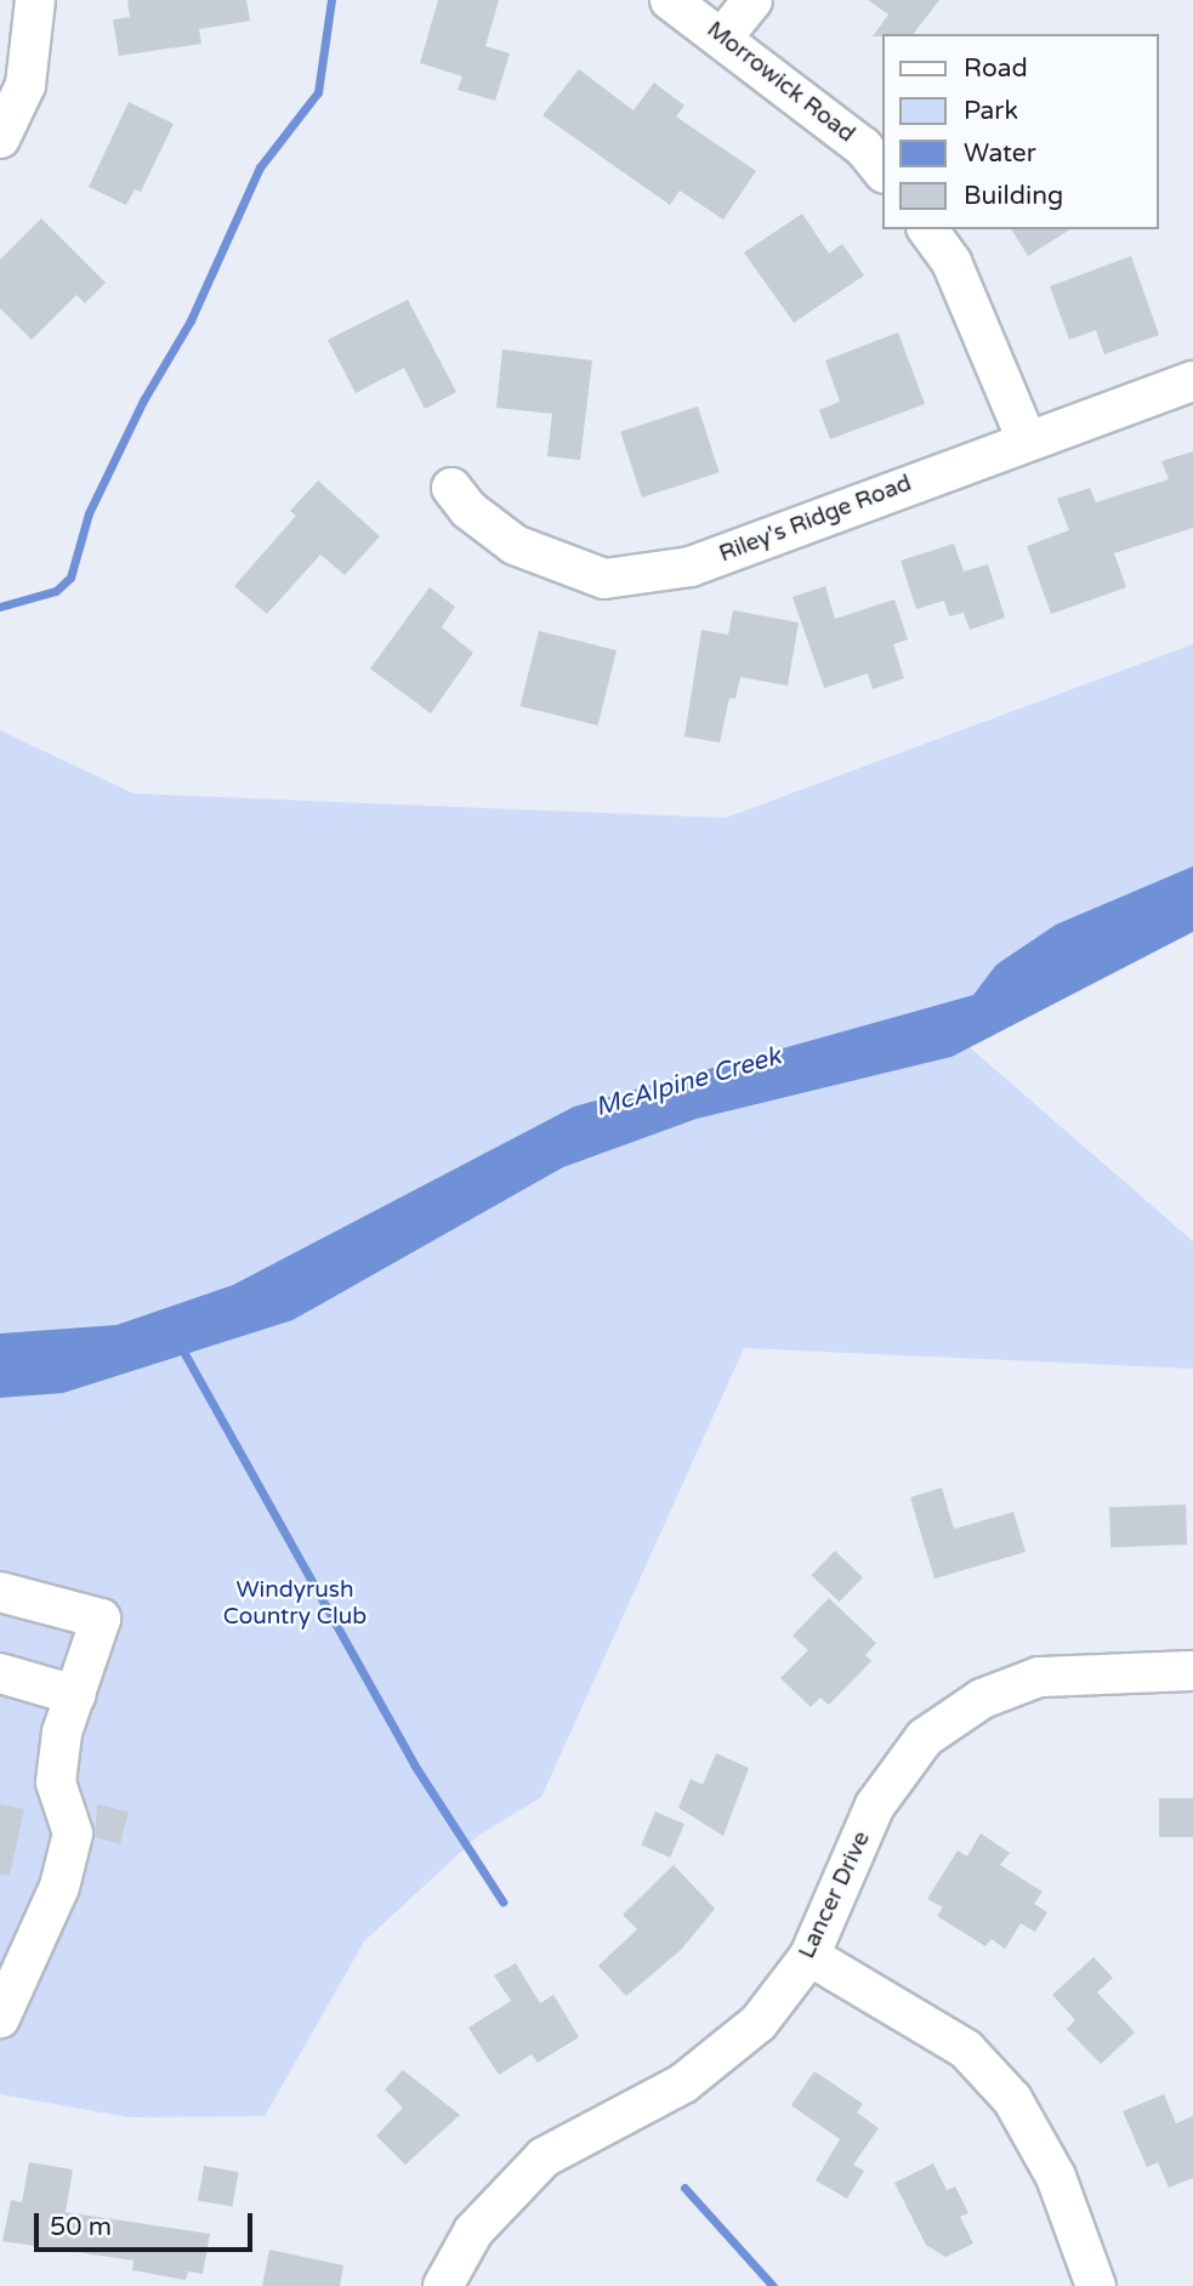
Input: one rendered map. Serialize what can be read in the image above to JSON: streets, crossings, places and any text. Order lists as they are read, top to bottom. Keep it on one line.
{"streets":{"street":["Morrowick Road","Riley's Ridge Road","Lancer Drive"]},"water":["McAlpine Creek"],"parks":["Windyrush Country Club"],"legend":["Road","Park","Water","Building"],"scale_bar":"50 m"}
